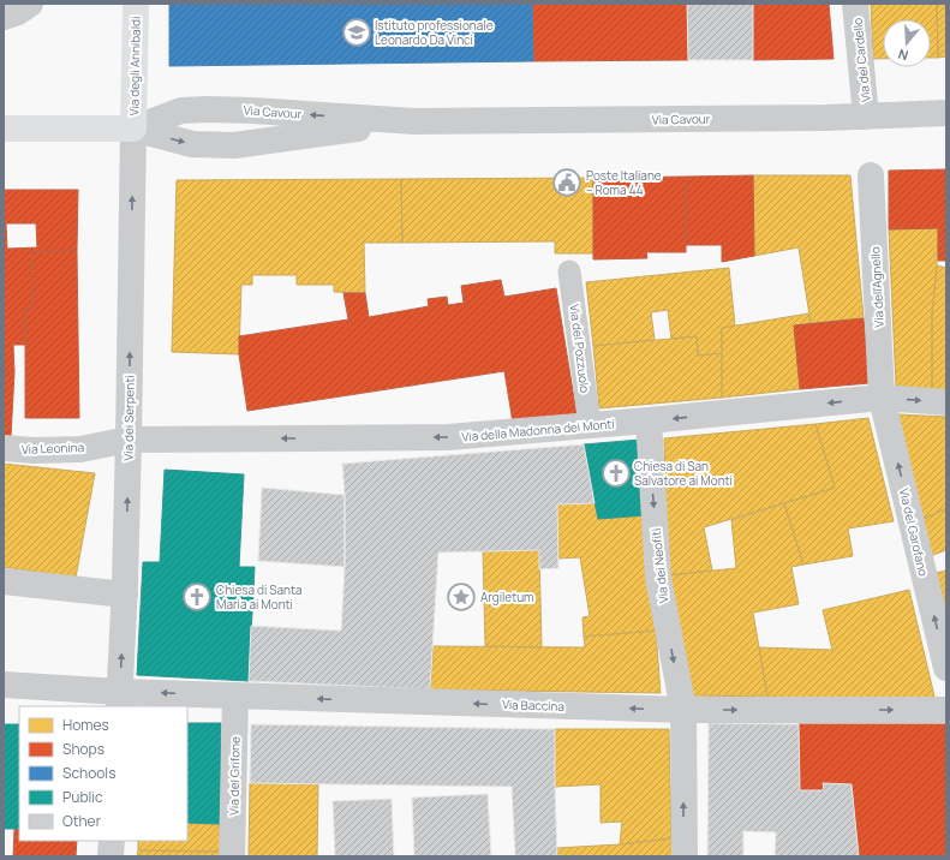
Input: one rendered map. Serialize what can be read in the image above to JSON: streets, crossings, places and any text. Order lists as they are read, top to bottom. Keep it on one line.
{"streets":{"main road":["Via degli Annibaldi","Via Cavour"],"street":["Via del Cardello","Via dell'Agnello","Via dei Serpenti","Via della Madonna dei Monti","Via Leonina","Via del Garofano","Via dei Neofiti","Via Baccina","Via del Grifone"],"lane":["Via del Pozzuolo"]},"crossings":[["Via del Cardello","Via Cavour"],["Via degli Annibaldi","Via Cavour"],["Via degli Annibaldi","Via dei Serpenti"],["Via Cavour","Via dei Serpenti"],["Via dell'Agnello","Via della Madonna dei Monti"],["Via dell'Agnello","Via del Garofano"],["Via del Pozzuolo","Via della Madonna dei Monti"],["Via dei Serpenti","Via della Madonna dei Monti"],["Via dei Serpenti","Via Leonina"],["Via dei Serpenti","Via Baccina"],["Via della Madonna dei Monti","Via Leonina"],["Via della Madonna dei Monti","Via del Garofano"],["Via della Madonna dei Monti","Via dei Neofiti"],["Via dei Neofiti","Via Baccina"],["Via Baccina","Via del Grifone"]],"one_way":["Via dei Serpenti","Via della Madonna dei Monti","Via del Garofano"],"places":{"school or university":["Istituto professionale Leonardo Da Vinci"],"public building":["Poste Italiane – Roma 44"],"church":["Chiesa di San Salvatore ai Monti","Chiesa di Santa Maria ai Monti"],"place":["Argiletum"]},"legend":["Homes","Shops","Schools","Public","Other"],"north":"bottom"}
